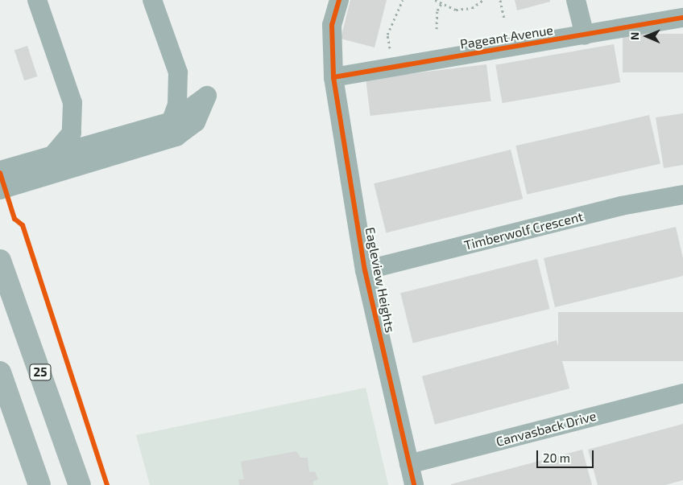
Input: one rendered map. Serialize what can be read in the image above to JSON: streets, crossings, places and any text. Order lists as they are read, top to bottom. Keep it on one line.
{"streets":{"main road":["25"],"street":["Pageant Avenue","Timberwolf Crescent","Eagleview Heights","Canvasback Drive"]},"crossings":[["Pageant Avenue","Eagleview Heights"],["Timberwolf Crescent","Eagleview Heights"],["Eagleview Heights","Canvasback Drive"]],"scale_bar":"20 m","north":"left"}
